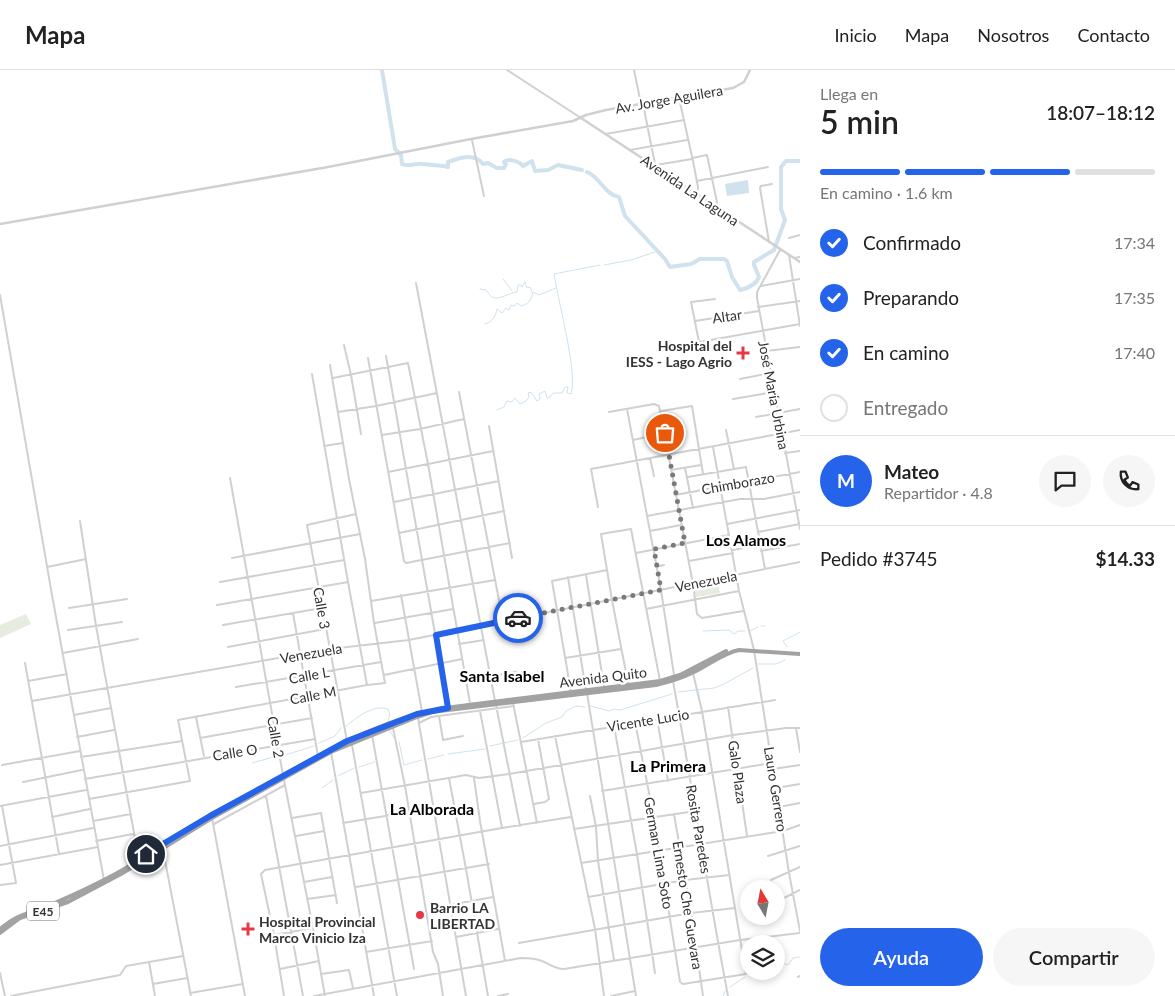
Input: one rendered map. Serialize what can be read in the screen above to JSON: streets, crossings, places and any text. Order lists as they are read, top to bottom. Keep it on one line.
{"streets":{"highway":["Avenida Quito","E45"],"street":["Av. Jorge Aguilera","Avenida La Laguna","Altar","José María Urbina","Chimborazo","Venezuela","Calle 3","Calle L","Calle M","Vicente Lucio","Calle 2","Calle O","Galo Plaza","Lauro Gerrero","Rosita Paredes","German Lima Soto","Ernesto Che Guevara"]},"crossings":[["Av. Jorge Aguilera","Avenida La Laguna"],["Altar","José María Urbina"],["José María Urbina","Chimborazo"],["Chimborazo","Lauro Gerrero"],["Venezuela","Calle 3"],["Venezuela","Calle 2"],["Venezuela","Lauro Gerrero"],["Venezuela","Rosita Paredes"],["Calle 3","Calle L"],["Calle 3","Avenida Quito"],["Calle 3","Calle M"],["Calle L","Calle 2"],["Avenida Quito","Calle 2"],["Avenida Quito","Lauro Gerrero"],["Avenida Quito","Rosita Paredes"],["Avenida Quito","E45"],["Calle M","Calle 2"],["Vicente Lucio","Galo Plaza"],["Vicente Lucio","Lauro Gerrero"],["Vicente Lucio","Rosita Paredes"],["Vicente Lucio","German Lima Soto"],["Calle 2","Calle O"],["German Lima Soto","Ernesto Che Guevara"]],"districts":["Los Alamos","Santa Isabel","La Primera","La Alborada"],"places":{"health":["Hospital del IESS - Lago Agrio","Hospital Provincial Marco Vinicio Iza"],"other":["Barrio LA LIBERTAD"]},"north":"top","page":{"header":"Mapa","nav":["Inicio","Mapa","Nosotros","Contacto"],"heading":["5 min","Llega en","18:07–18:12"],"panel":["Mateo","Repartidor · 4.8","Pedido #3745","$14.33"],"bar":"En camino · 1.6 km","list":[["Confirmado","17:34"],["Preparando","17:35"],["En camino","17:40"],"Entregado"],"round":"M","buttons":["Ayuda","Compartir"]}}
